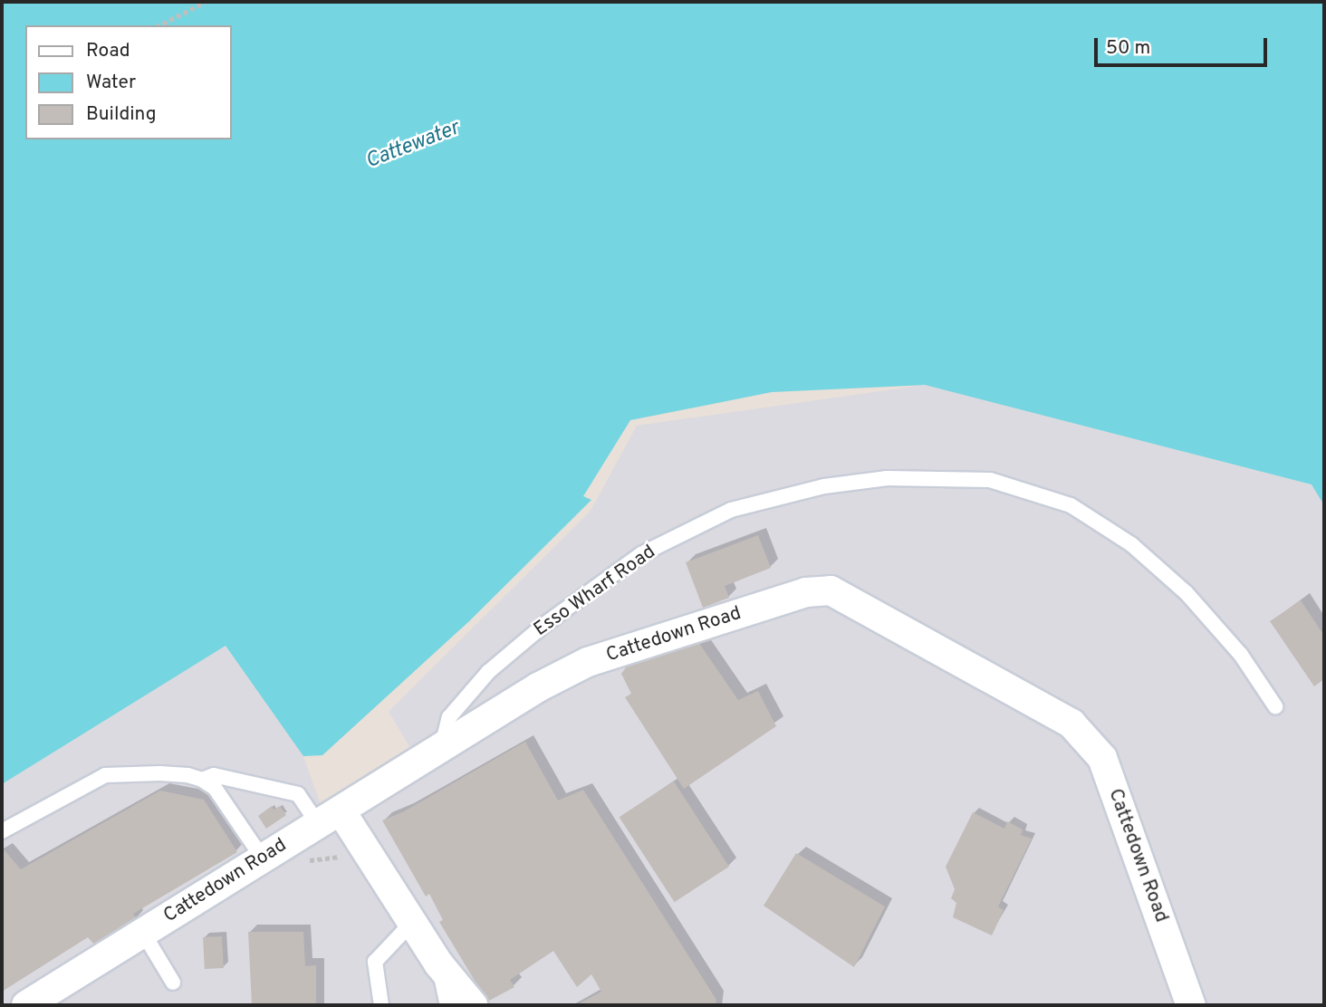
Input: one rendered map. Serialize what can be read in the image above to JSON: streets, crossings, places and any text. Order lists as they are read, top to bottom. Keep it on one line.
{"streets":{"street":["Cattedown Road"],"lane":["Esso Wharf Road"]},"crossings":[["Esso Wharf Road","Cattedown Road"]],"water":["Cattewater"],"legend":["Road","Water","Building"],"scale_bar":"50 m"}
